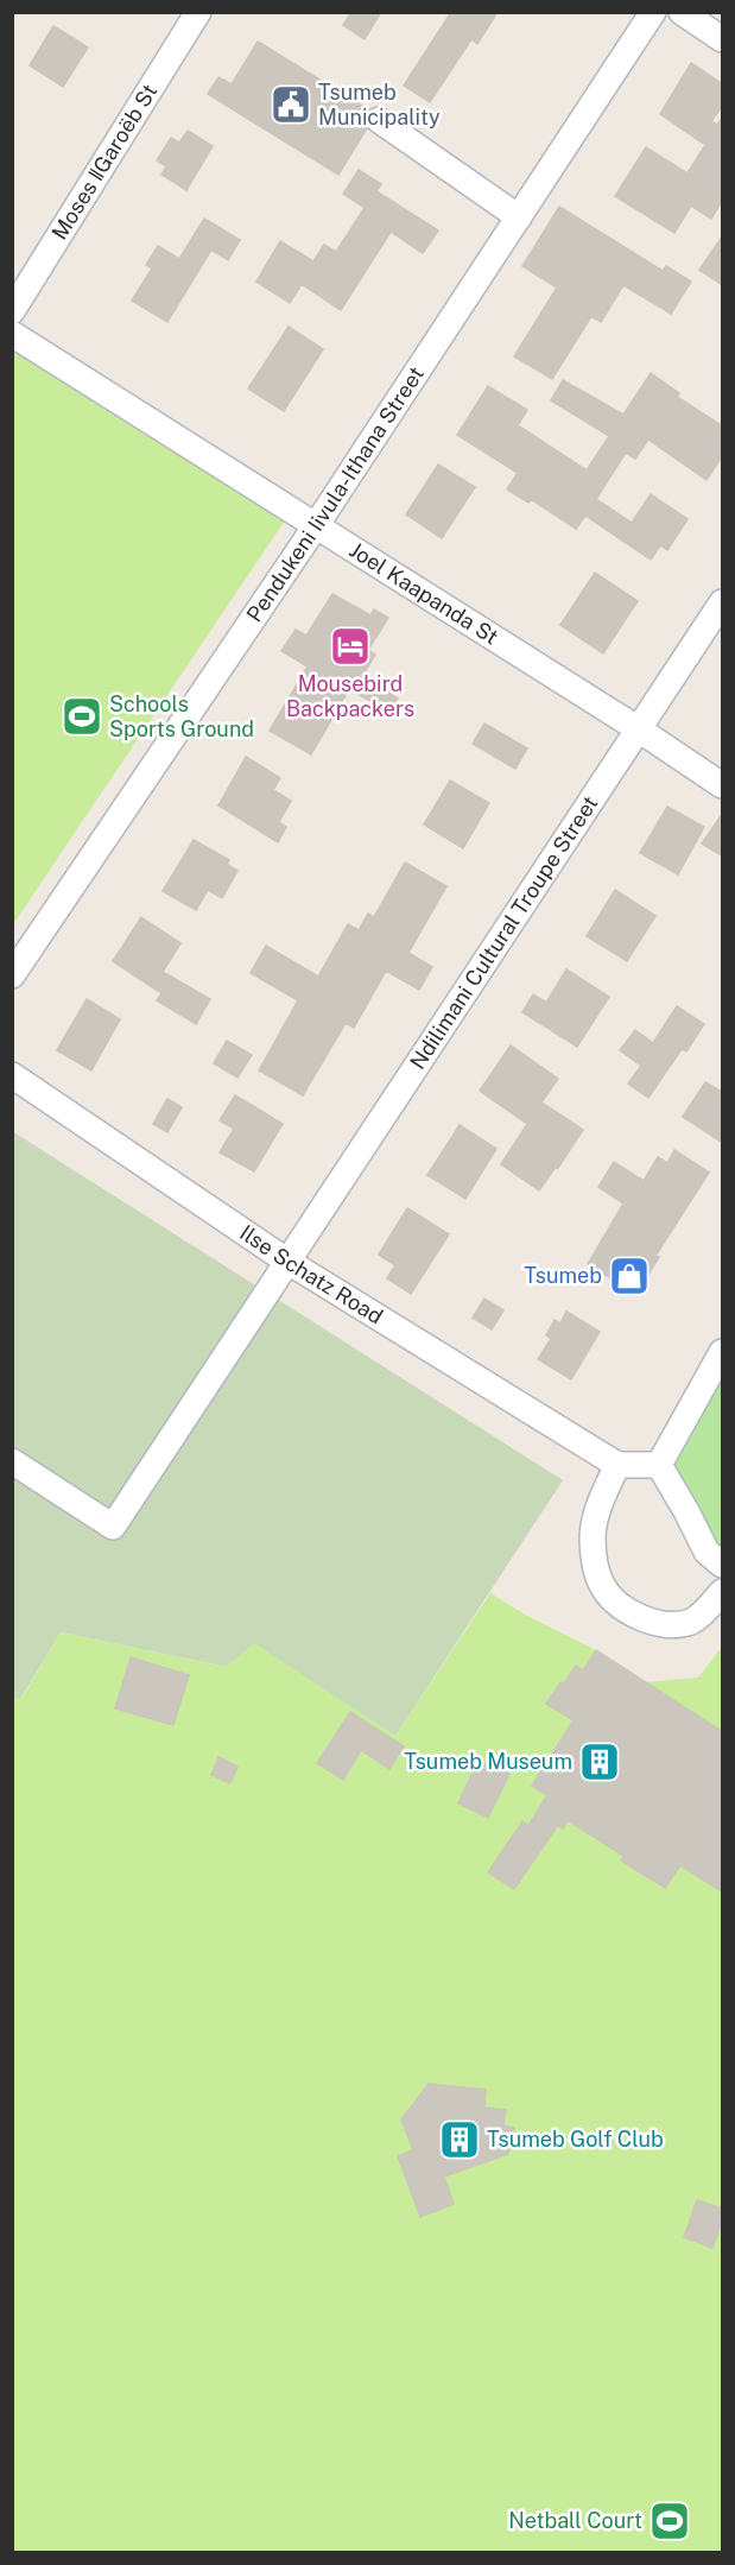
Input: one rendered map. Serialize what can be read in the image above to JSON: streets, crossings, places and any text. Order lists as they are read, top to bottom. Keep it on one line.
{"streets":{"street":["Moses ǁGaroëb St","Pendukeni Iivula-Ithana Street","Joel Kaapanda St","Ndilimani Cultural Troupe Street","Ilse Schatz Road"]},"crossings":[["Pendukeni Iivula-Ithana Street","Joel Kaapanda St"],["Joel Kaapanda St","Ndilimani Cultural Troupe Street"],["Ndilimani Cultural Troupe Street","Ilse Schatz Road"]],"places":{"public building":["Tsumeb Municipality"],"hotel":["Mousebird Backpackers"],"sports":["Schools Sports Ground","Netball Court"],"shop":["Tsumeb"],"building":["Tsumeb Museum","Tsumeb Golf Club"]}}
